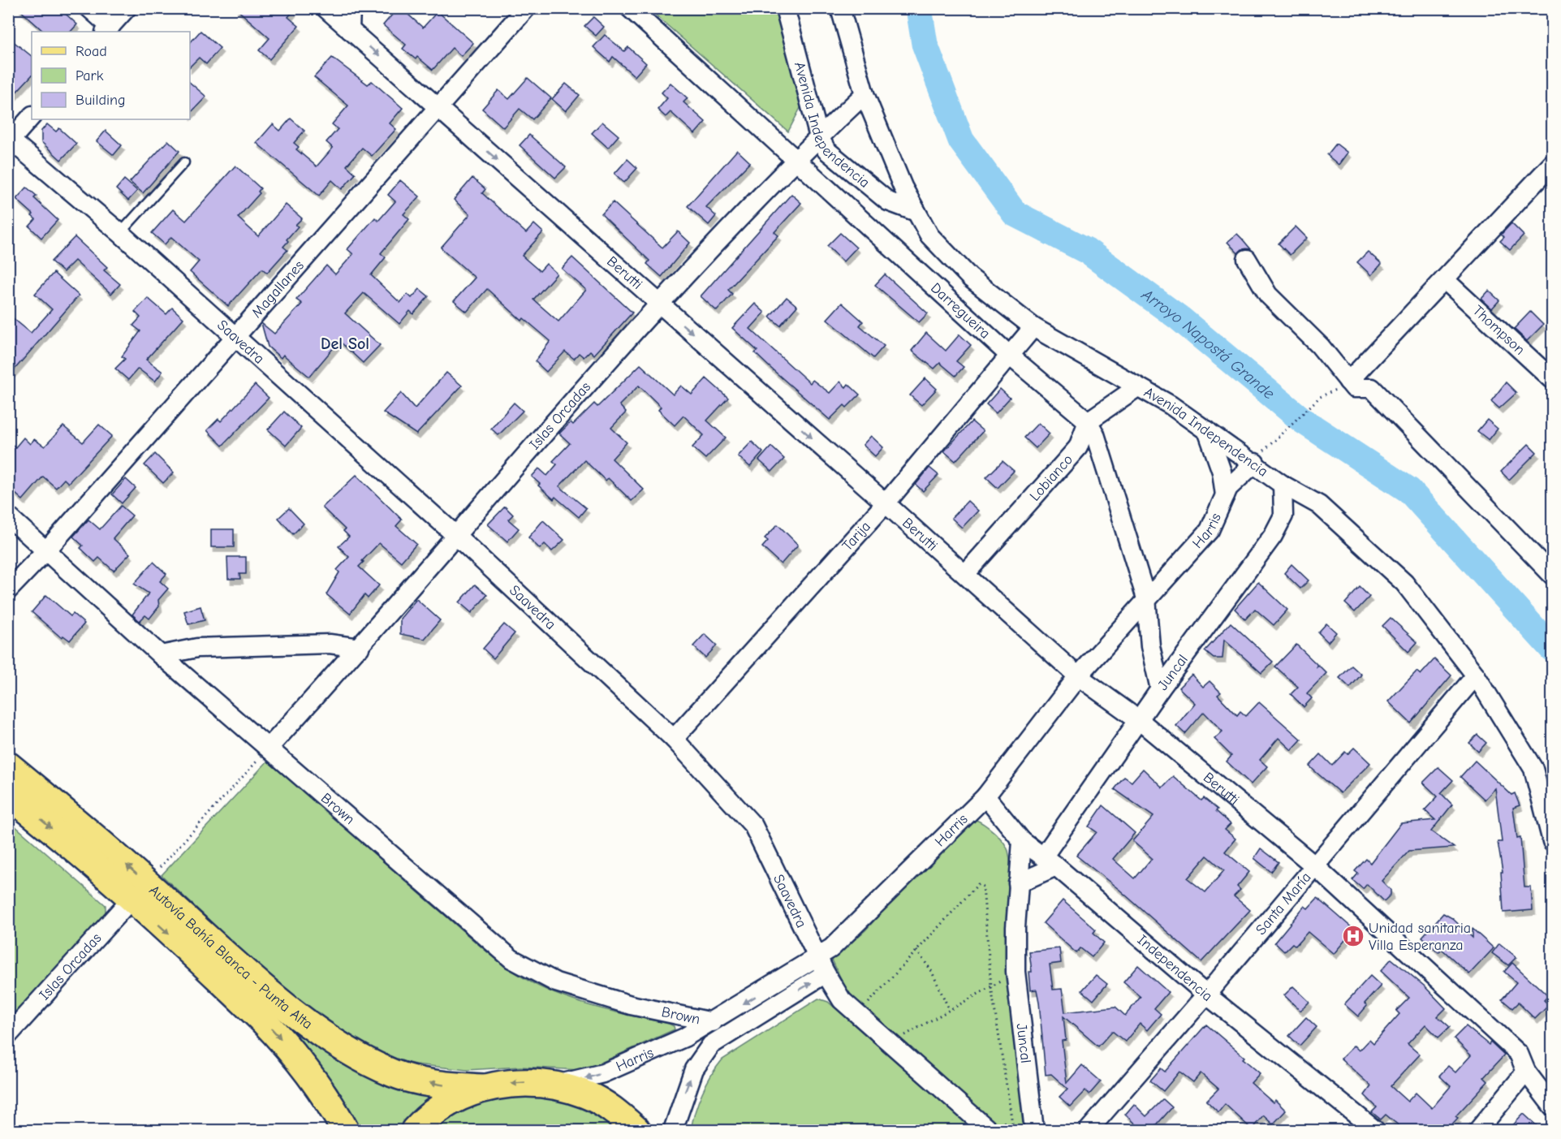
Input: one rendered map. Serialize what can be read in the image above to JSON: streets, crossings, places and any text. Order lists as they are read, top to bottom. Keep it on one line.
{"streets":{"main road":["Autovía Bahía Blanca - Punta Alta"],"street":["Avenida Independencia","Berutti","Magallanes","Darregueira","Thompson","Saavedra","Islas Orcadas","Lobianco","Harris","Tarija","Juncal","Brown","Santa María","Independencia"]},"crossings":[["Avenida Independencia","Islas Orcadas"],["Avenida Independencia","Harris"],["Avenida Independencia","Tarija"],["Avenida Independencia","Juncal"],["Avenida Independencia","Santa María"],["Berutti","Magallanes"],["Berutti","Islas Orcadas"],["Berutti","Lobianco"],["Berutti","Harris"],["Berutti","Tarija"],["Berutti","Juncal"],["Berutti","Santa María"],["Magallanes","Saavedra"],["Magallanes","Brown"],["Darregueira","Islas Orcadas"],["Darregueira","Lobianco"],["Darregueira","Harris"],["Darregueira","Tarija"],["Darregueira","Juncal"],["Saavedra","Islas Orcadas"],["Saavedra","Harris"],["Saavedra","Tarija"],["Islas Orcadas","Brown"],["Islas Orcadas","Autovía Bahía Blanca - Punta Alta"],["Harris","Brown"],["Harris","Independencia"],["Juncal","Independencia"],["Santa María","Independencia"]],"one_way":["Berutti"],"districts":["Del Sol"],"water":["Arroyo Napostá Grande"],"places":{"hospital":["Unidad sanitaria Villa Esperanza"]},"legend":["Road","Park","Building"]}
